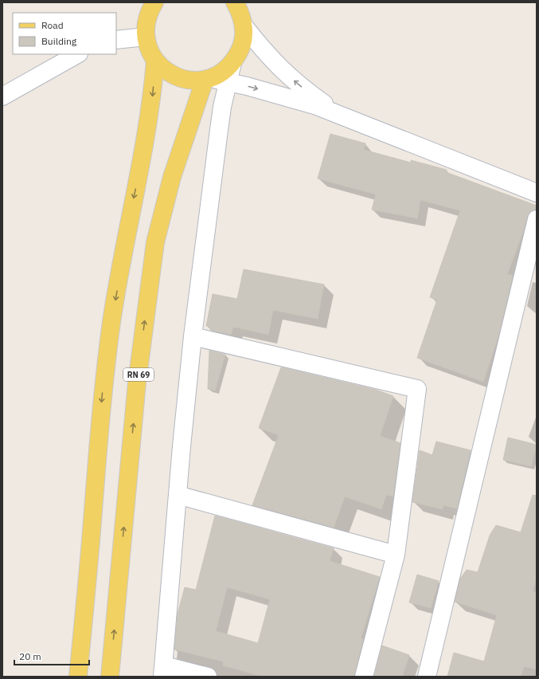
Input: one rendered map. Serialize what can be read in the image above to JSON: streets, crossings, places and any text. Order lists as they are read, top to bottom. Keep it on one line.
{"streets":{"main road":["RN 69"]},"legend":["Road","Building"],"scale_bar":"20 m"}
